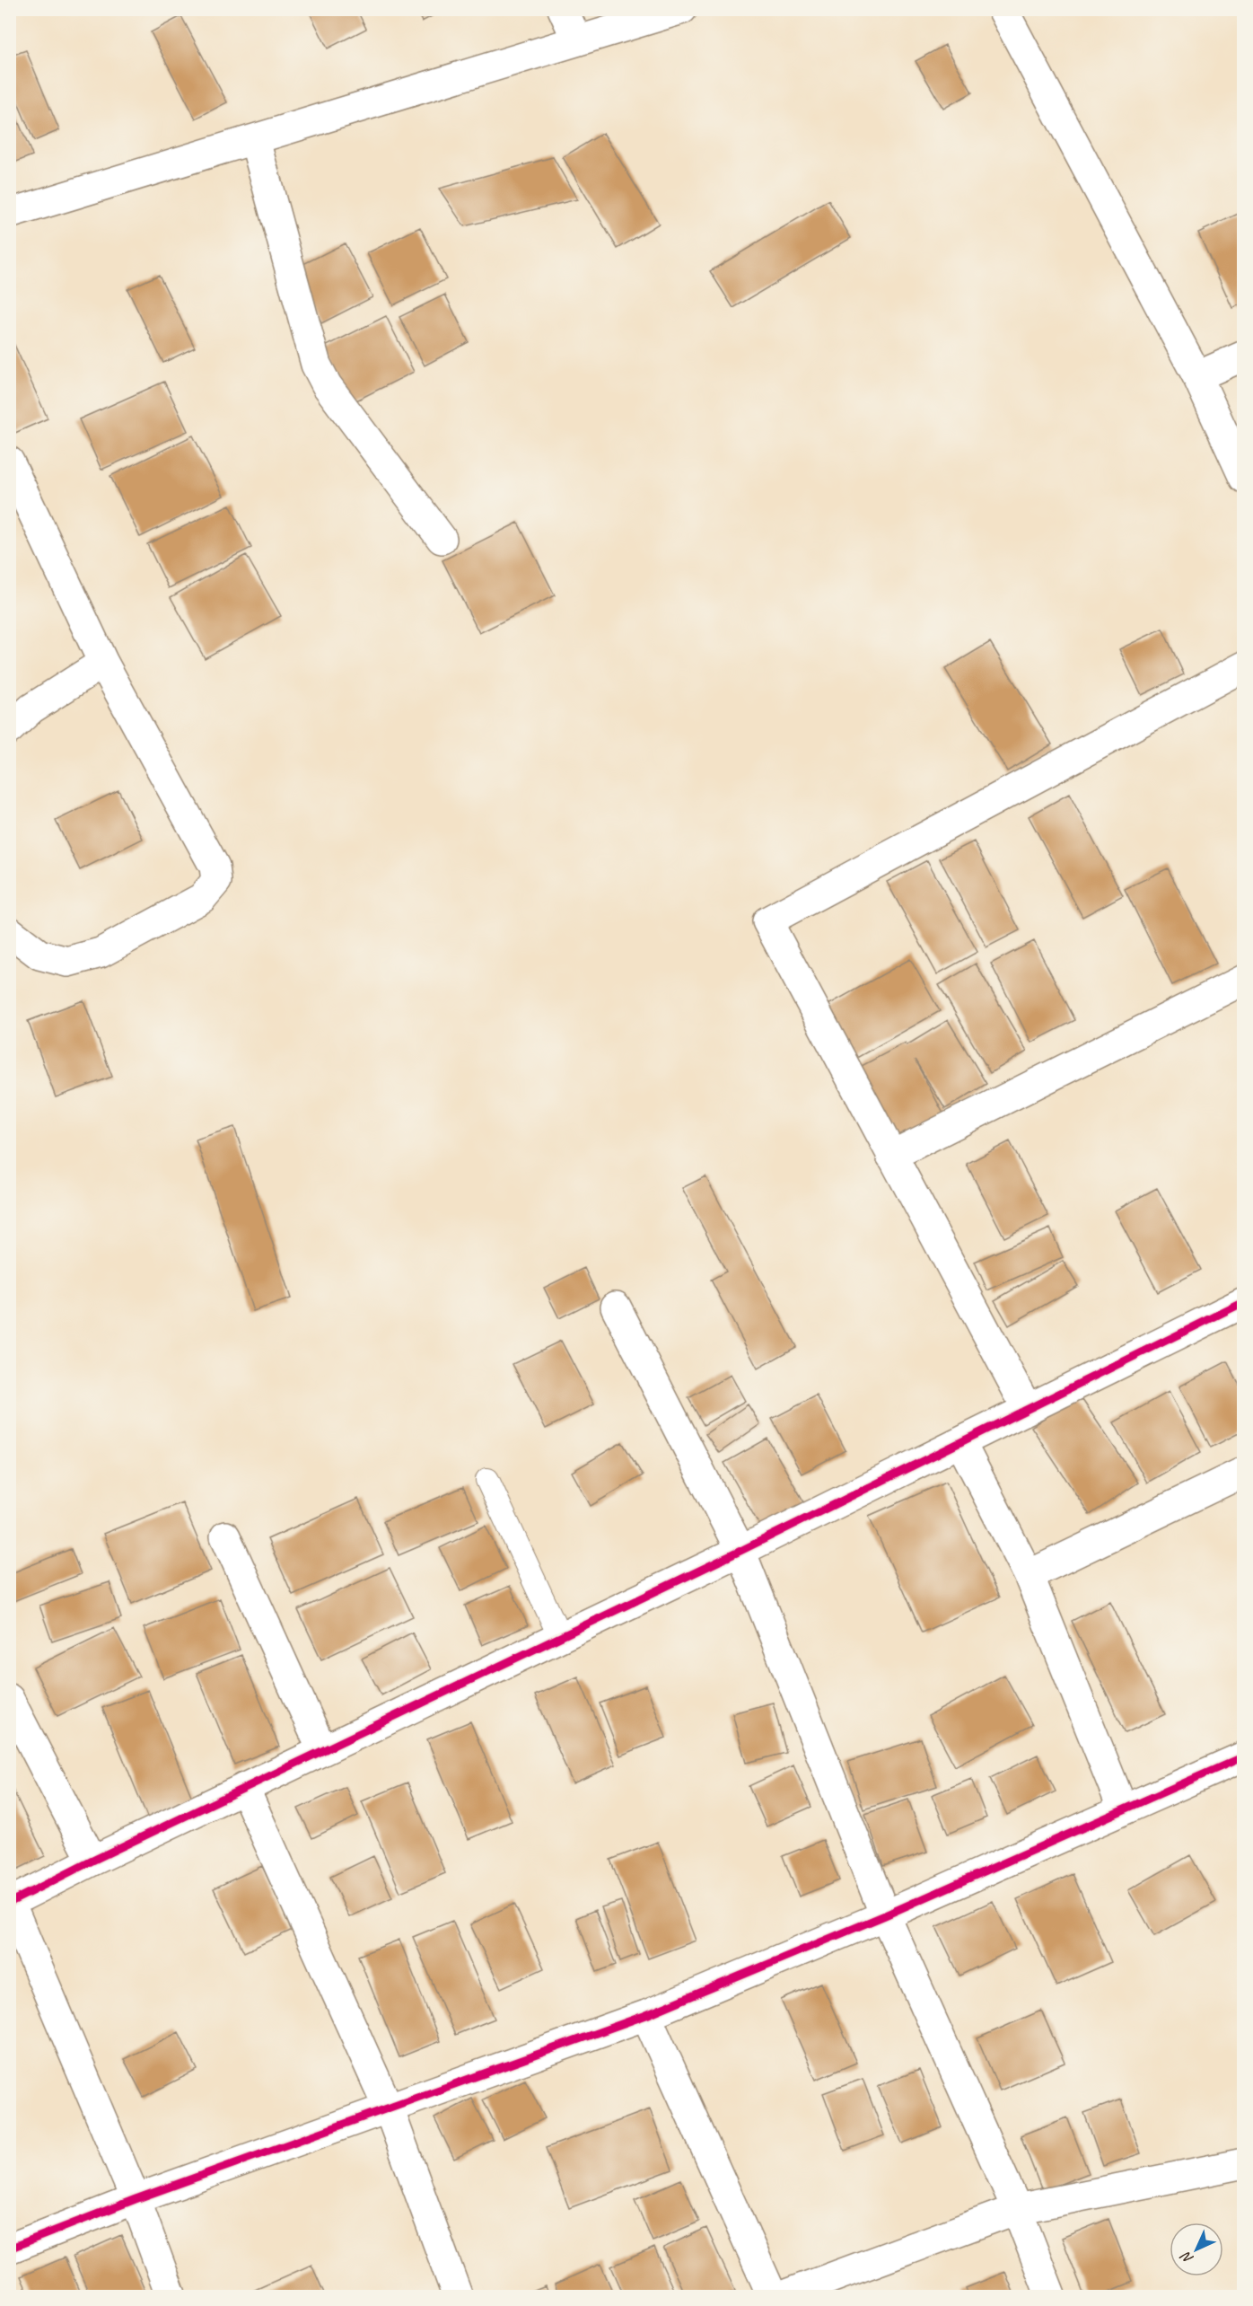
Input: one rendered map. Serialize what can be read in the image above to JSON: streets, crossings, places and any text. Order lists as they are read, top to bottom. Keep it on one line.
{"north":"bottom left"}
